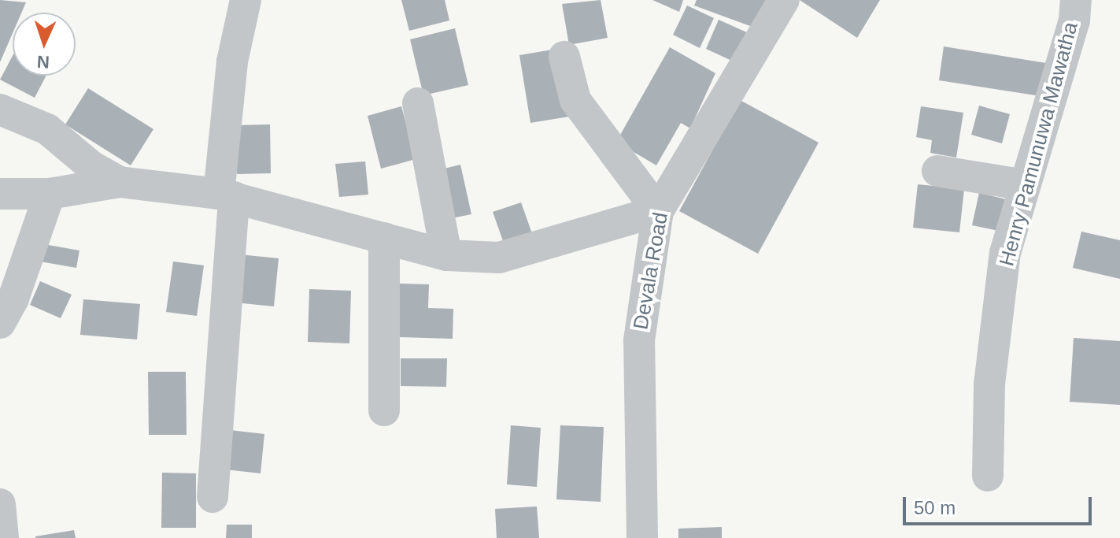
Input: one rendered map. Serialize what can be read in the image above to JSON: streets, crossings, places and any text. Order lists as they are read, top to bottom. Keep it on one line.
{"streets":{"street":["Henry Pamunuwa Mawatha","Devala Road"]},"scale_bar":"50 m","north":"bottom"}
